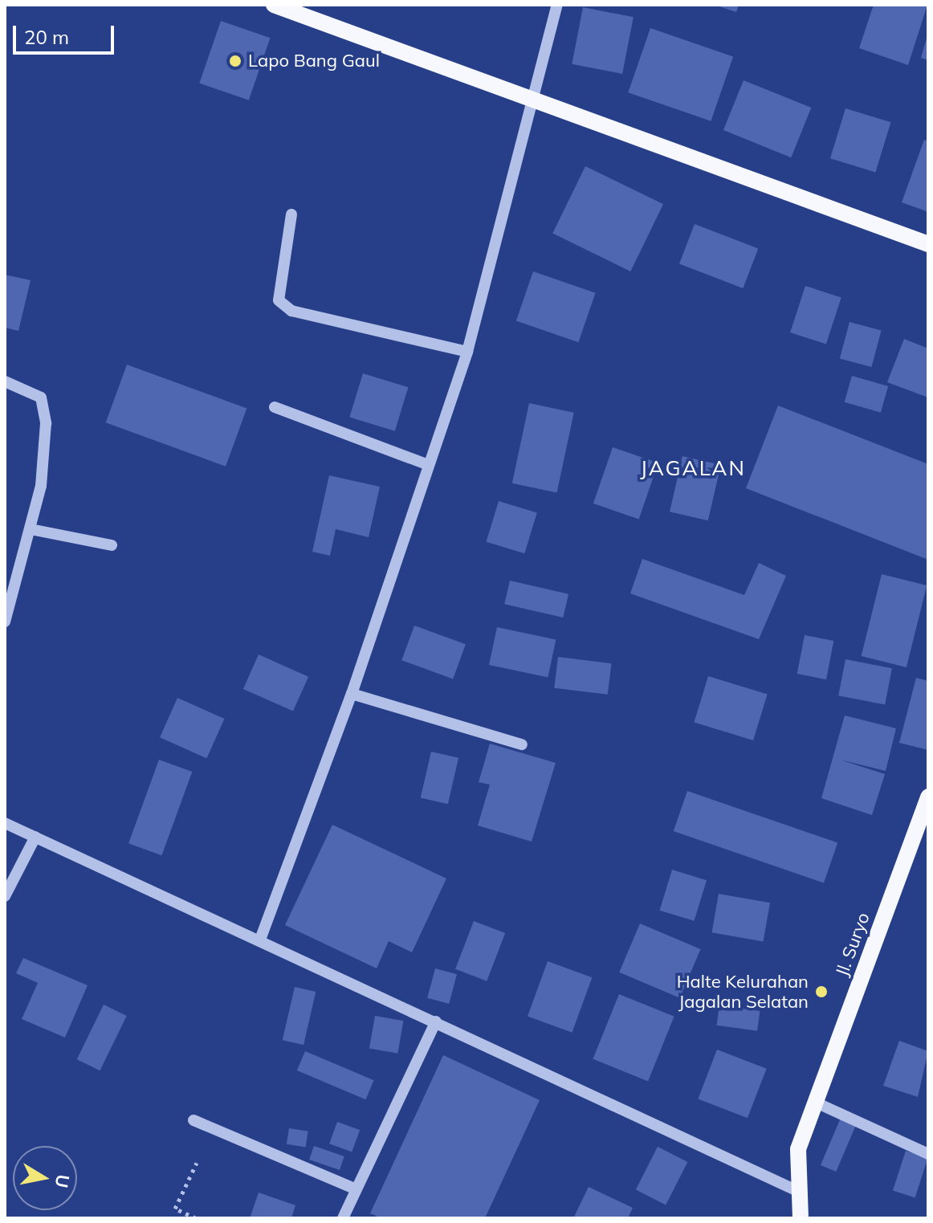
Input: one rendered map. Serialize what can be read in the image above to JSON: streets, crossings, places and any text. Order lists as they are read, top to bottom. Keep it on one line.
{"streets":{"main road":["Jl. Suryo"]},"districts":["JAGALAN"],"places":["Lapo Bang Gaul","Halte Kelurahan Jagalan Selatan"],"scale_bar":"20 m","north":"right"}
